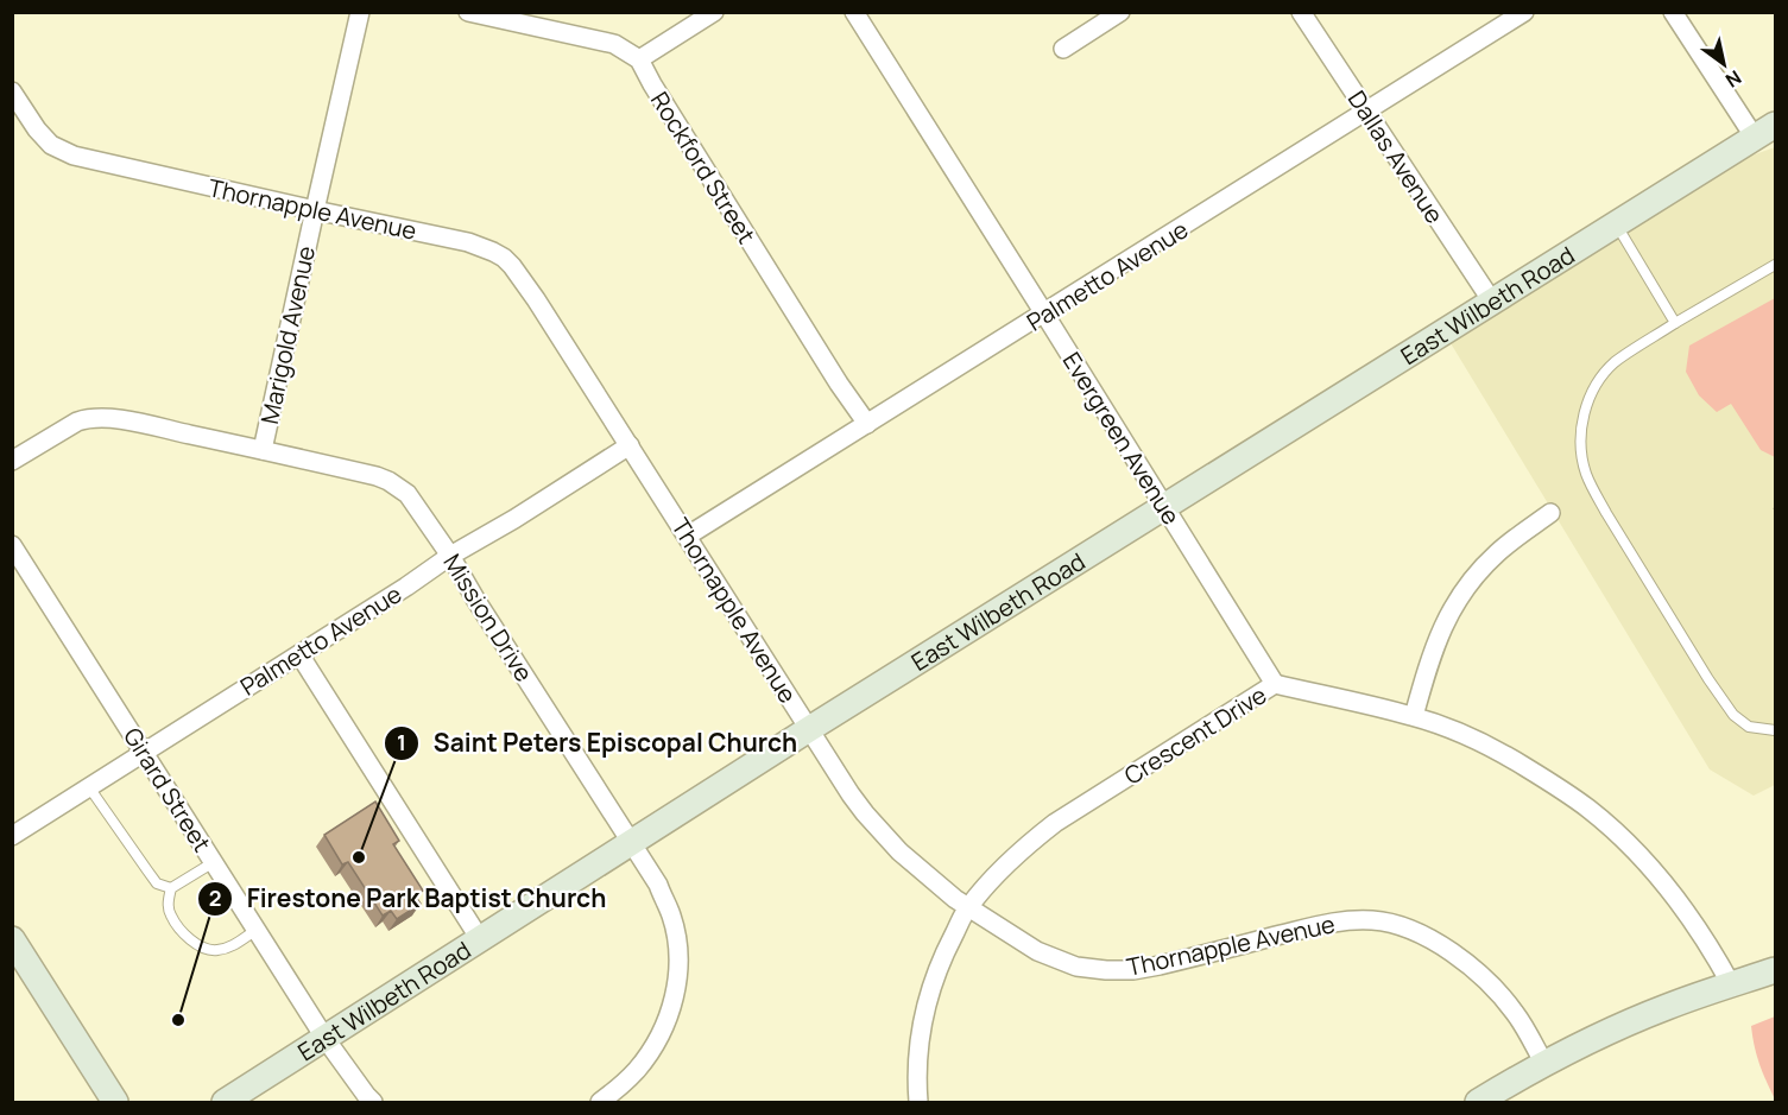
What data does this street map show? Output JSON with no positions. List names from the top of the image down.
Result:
{
  "streets": {
    "main road": ["East Wilbeth Road"],
    "street": [
      "Dallas Avenue",
      "Rockford Street",
      "Thornapple Avenue",
      "Palmetto Avenue",
      "Marigold Avenue",
      "Evergreen Avenue",
      "Mission Drive",
      "Crescent Drive",
      "Girard Street"
    ]
  },
  "crossings": [
    ["Dallas Avenue", "Palmetto Avenue"],
    ["Dallas Avenue", "East Wilbeth Road"],
    ["Rockford Street", "Palmetto Avenue"],
    ["Thornapple Avenue", "Palmetto Avenue"],
    ["Thornapple Avenue", "East Wilbeth Road"],
    ["Thornapple Avenue", "Marigold Avenue"],
    ["Thornapple Avenue", "Crescent Drive"],
    ["Palmetto Avenue", "Evergreen Avenue"],
    ["Palmetto Avenue", "Mission Drive"],
    ["Palmetto Avenue", "Girard Street"],
    ["East Wilbeth Road", "Evergreen Avenue"],
    ["East Wilbeth Road", "Mission Drive"],
    ["East Wilbeth Road", "Girard Street"],
    ["Marigold Avenue", "Mission Drive"],
    ["Evergreen Avenue", "Crescent Drive"]
  ],
  "places": ["Saint Peters Episcopal Church", "Firestone Park Baptist Church"],
  "north": "bottom right"
}
